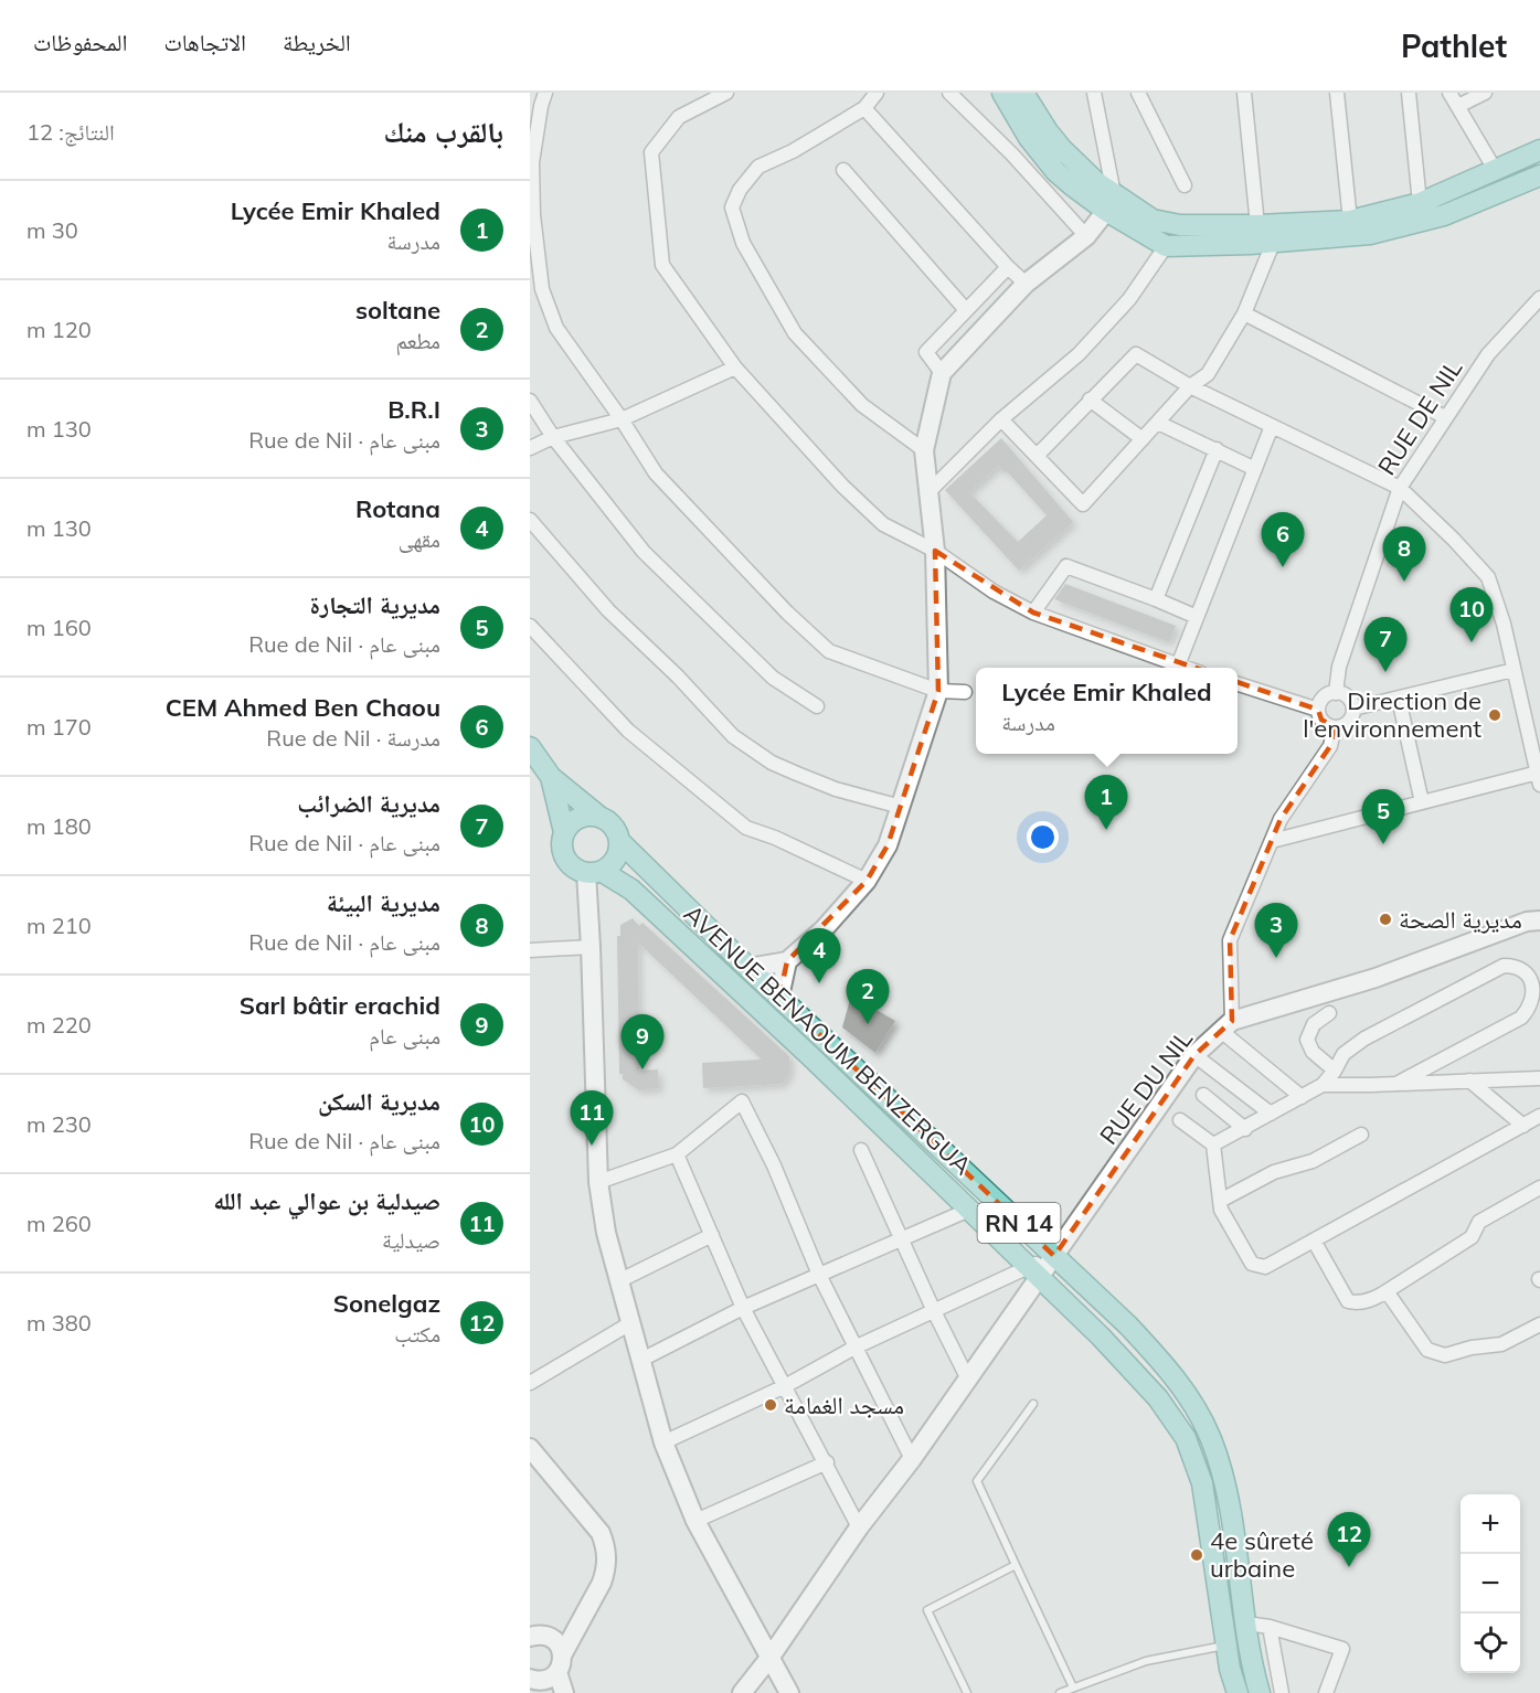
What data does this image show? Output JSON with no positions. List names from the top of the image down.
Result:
{
  "streets": {
    "main road": ["AVENUE BENAOUM BENZERGUA", "RN 14"],
    "street": ["RUE DE NIL", "RUE DU NIL"]
  },
  "crossings": [
    ["AVENUE BENAOUM BENZERGUA", "RUE DU NIL"]
  ],
  "places": [
    "Direction de l'environnement",
    "مديرية الصحة",
    "مسجد الغمامة",
    "4e sûreté urbaine"
  ],
  "page": {
    "header": "Pathlet",
    "nav": ["الخريطة", "الاتجاهات", "المحفوظات"],
    "heading": ["بالقرب منك", "النتائج: 12"],
    "list": [
      {
        "mark": "1",
        "name": "Lycée Emir Khaled",
        "note": "مدرسة",
        "value": "30 m"
      },
      {
        "mark": "2",
        "name": "soltane",
        "note": "مطعم",
        "value": "120 m"
      },
      {
        "mark": "3",
        "name": "B.R.I",
        "note": "مبنى عام · Rue de Nil",
        "value": "130 m"
      },
      {
        "mark": "4",
        "name": "Rotana",
        "note": "مقهى",
        "value": "130 m"
      },
      {
        "mark": "5",
        "name": "مديرية التجارة",
        "note": "مبنى عام · Rue de Nil",
        "value": "160 m"
      },
      {
        "mark": "6",
        "name": "CEM Ahmed Ben Chaou",
        "note": "مدرسة · Rue de Nil",
        "value": "170 m"
      },
      {
        "mark": "7",
        "name": "مديرية الضرائب",
        "note": "مبنى عام · Rue de Nil",
        "value": "180 m"
      },
      {
        "mark": "8",
        "name": "مديرية البيئة",
        "note": "مبنى عام · Rue de Nil",
        "value": "210 m"
      },
      {
        "mark": "9",
        "name": "Sarl bâtir erachid",
        "note": "مبنى عام",
        "value": "220 m"
      },
      {
        "mark": "10",
        "name": "مديرية السكن",
        "note": "مبنى عام · Rue de Nil",
        "value": "230 m"
      },
      {
        "mark": "11",
        "name": "صيدلية بن عوالي عبد الله",
        "note": "صيدلية",
        "value": "260 m"
      },
      {
        "mark": "12",
        "name": "Sonelgaz",
        "note": "مكتب",
        "value": "380 m"
      }
    ],
    "pins": [
      "6",
      "8",
      "10",
      "7",
      "1",
      "5",
      "3",
      "4",
      "2",
      "9",
      "11",
      "12"
    ],
    "popup": ["Lycée Emir Khaled", "مدرسة"],
    "map_buttons": ["+", "−"]
  }
}
